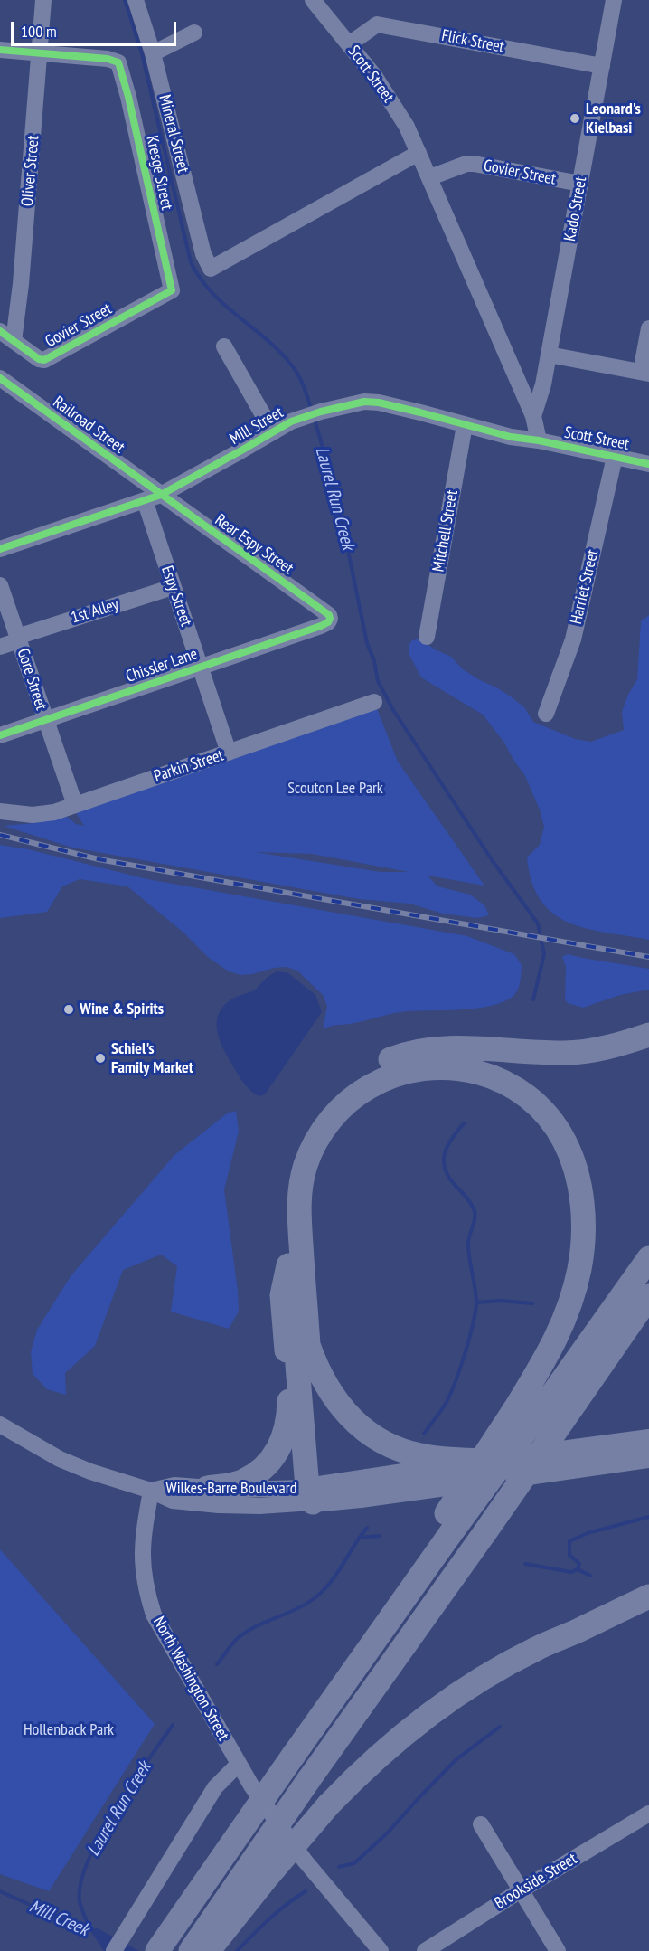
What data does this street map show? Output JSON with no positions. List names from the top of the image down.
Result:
{
  "streets": {
    "main road": ["Wilkes-Barre Boulevard"],
    "street": [
      "Flick Street",
      "Scott Street",
      "Mineral Street",
      "Oliver Street",
      "Kresge Street",
      "Govier Street",
      "Kado Street",
      "Railroad Street",
      "Mill Street",
      "Mitchell Street",
      "Rear Espy Street",
      "Harriet Street",
      "Espy Street",
      "1st Alley",
      "Chissler Lane",
      "Gore Street",
      "Parkin Street",
      "North Washington Street",
      "Brookside Street"
    ]
  },
  "crossings": [
    ["Flick Street", "Scott Street"],
    ["Flick Street", "Kado Street"],
    ["Scott Street", "Mineral Street"],
    ["Scott Street", "Govier Street"],
    ["Scott Street", "Kado Street"],
    ["Scott Street", "Mill Street"],
    ["Scott Street", "Harriet Street"],
    ["Oliver Street", "Kresge Street"],
    ["Oliver Street", "Govier Street"],
    ["Kresge Street", "Govier Street"],
    ["Govier Street", "Kado Street"],
    ["Railroad Street", "Mill Street"],
    ["Railroad Street", "Rear Espy Street"],
    ["Mill Street", "Mitchell Street"],
    ["Mill Street", "Rear Espy Street"],
    ["Mill Street", "Espy Street"],
    ["Rear Espy Street", "Chissler Lane"],
    ["Espy Street", "1st Alley"],
    ["Espy Street", "Chissler Lane"],
    ["Espy Street", "Parkin Street"],
    ["1st Alley", "Gore Street"],
    ["Chissler Lane", "Gore Street"],
    ["Gore Street", "Parkin Street"],
    ["Wilkes-Barre Boulevard", "North Washington Street"]
  ],
  "water": ["Laurel Run Creek", "Mill Creek"],
  "parks": ["Scouton Lee Park", "Hollenback Park"],
  "places": ["Leonard's Kielbasi", "Wine & Spirits", "Schiel's Family Market"],
  "scale_bar": "100 m"
}
